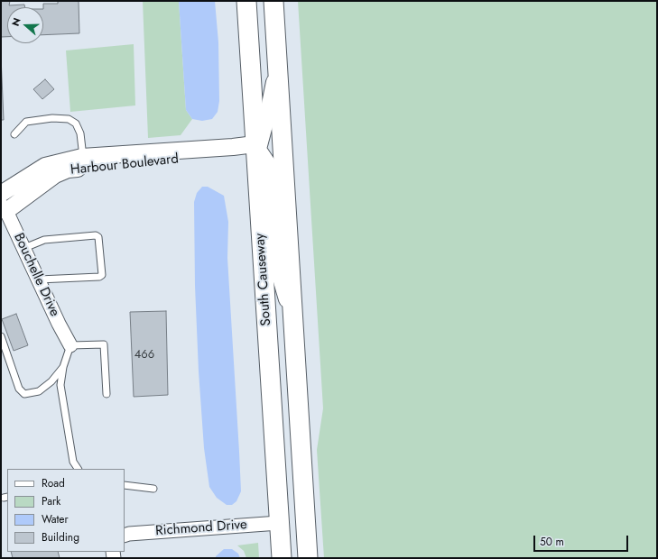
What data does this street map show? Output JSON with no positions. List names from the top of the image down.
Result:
{
  "streets": {
    "main road": ["South Causeway"],
    "street": ["Harbour Boulevard", "Bouchelle Drive", "Richmond Drive"]
  },
  "crossings": [
    ["Harbour Boulevard", "Bouchelle Drive"],
    ["South Causeway", "Richmond Drive"]
  ],
  "house_numbers": ["466"],
  "legend": [
    "Road",
    "Park",
    "Water",
    "Building"
  ],
  "scale_bar": "50 m",
  "north": "left"
}
